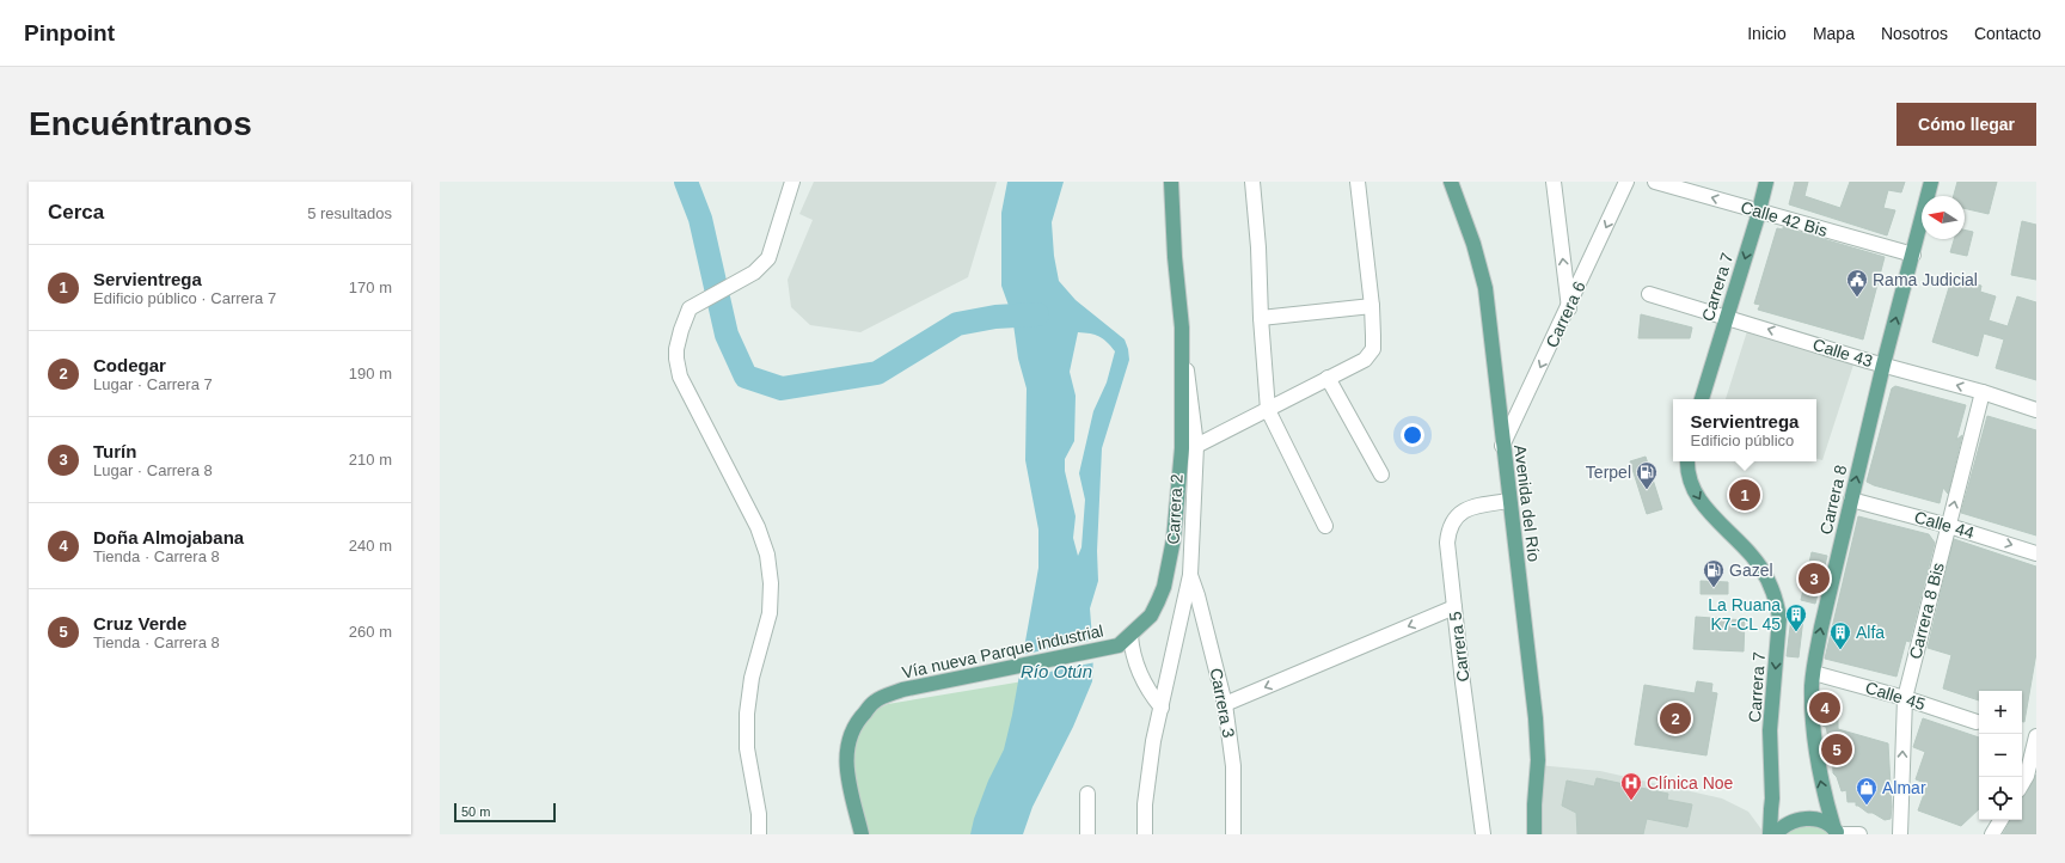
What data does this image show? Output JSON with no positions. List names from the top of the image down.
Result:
{
  "streets": {
    "main road": [
      "Carrera 7",
      "Carrera 8",
      "Avenida del Río",
      "Carrera 2",
      "Vía nueva Parque industrial"
    ],
    "street": [
      "Calle 42 Bis",
      "Carrera 6",
      "Calle 43",
      "Calle 44",
      "Carrera 8 Bis",
      "Carrera 5",
      "Calle 45",
      "Carrera 3"
    ]
  },
  "crossings": [
    ["Calle 42 Bis", "Carrera 7"],
    ["Calle 42 Bis", "Carrera 8"],
    ["Carrera 7", "Calle 43"],
    ["Carrera 6", "Avenida del Río"],
    ["Calle 43", "Carrera 8"],
    ["Calle 43", "Carrera 8 Bis"],
    ["Carrera 8", "Calle 44"],
    ["Carrera 8", "Calle 45"],
    ["Avenida del Río", "Carrera 5"],
    ["Carrera 2", "Vía nueva Parque industrial"],
    ["Carrera 2", "Carrera 3"],
    ["Calle 44", "Carrera 8 Bis"],
    ["Carrera 8 Bis", "Calle 45"]
  ],
  "one_way": [
    "Calle 42 Bis",
    "Carrera 7",
    "Carrera 6",
    "Calle 43",
    "Carrera 8",
    "Calle 44",
    "Carrera 8 Bis"
  ],
  "water": ["Río Otún"],
  "places": {
    "public building": ["Rama Judicial"],
    "fuel station": ["Terpel", "Gazel"],
    "building": ["La Ruana K7-CL 45", "Alfa"],
    "hospital": ["Clínica Noe"],
    "shop": ["Almar"]
  },
  "scale_bar": "50 m",
  "north": "left",
  "page": {
    "header": "Pinpoint",
    "nav": [
      "Inicio",
      "Mapa",
      "Nosotros",
      "Contacto"
    ],
    "buttons": "Cómo llegar",
    "title": "Encuéntranos",
    "heading": ["Cerca", "5 resultados"],
    "list": [
      {
        "mark": "1",
        "name": "Servientrega",
        "note": "Edificio público · Carrera 7",
        "value": "170 m"
      },
      {
        "mark": "2",
        "name": "Codegar",
        "note": "Lugar · Carrera 7",
        "value": "190 m"
      },
      {
        "mark": "3",
        "name": "Turín",
        "note": "Lugar · Carrera 8",
        "value": "210 m"
      },
      {
        "mark": "4",
        "name": "Doña Almojabana",
        "note": "Tienda · Carrera 8",
        "value": "240 m"
      },
      {
        "mark": "5",
        "name": "Cruz Verde",
        "note": "Tienda · Carrera 8",
        "value": "260 m"
      }
    ],
    "popup": ["Servientrega", "Edificio público"],
    "pins": [
      "1",
      "3",
      "4",
      "2",
      "5"
    ],
    "map_buttons": ["+", "−"],
    "scale": "50 m"
  }
}
